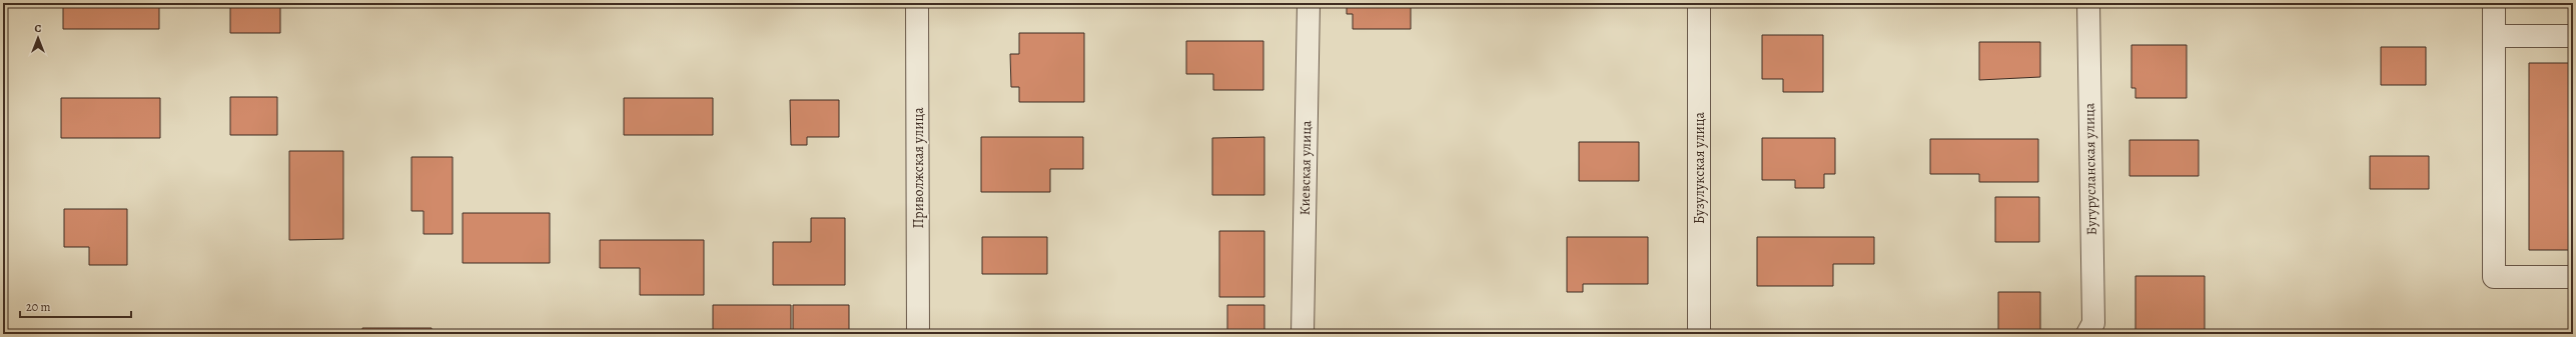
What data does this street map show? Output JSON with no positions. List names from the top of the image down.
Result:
{
  "streets": {
    "street": [
      "Приволжская улица",
      "Киевская улица",
      "Бузулукская улица",
      "Бугурусланская улица"
    ]
  },
  "scale_bar": "20 m",
  "north": "top"
}
